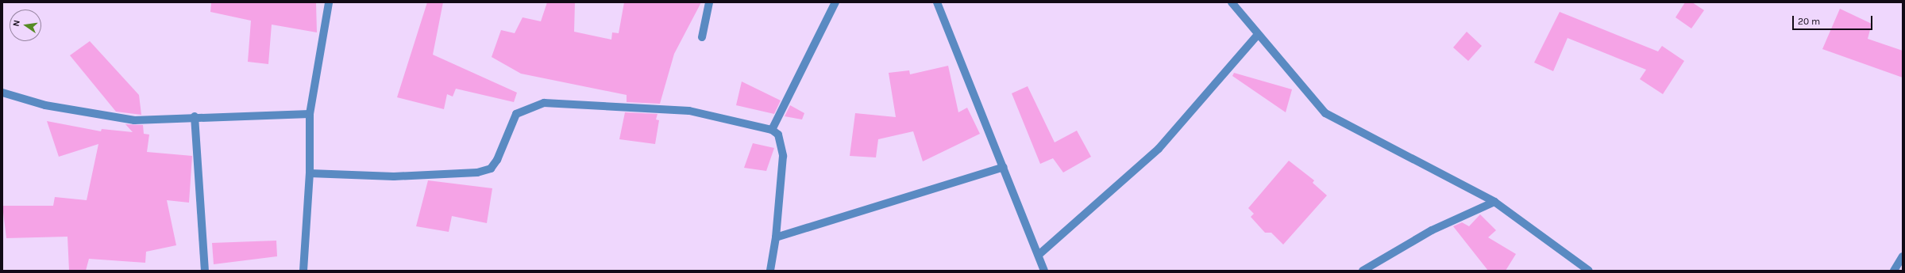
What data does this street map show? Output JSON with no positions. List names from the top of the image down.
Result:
{
  "scale_bar": "20 m",
  "north": "left"
}
